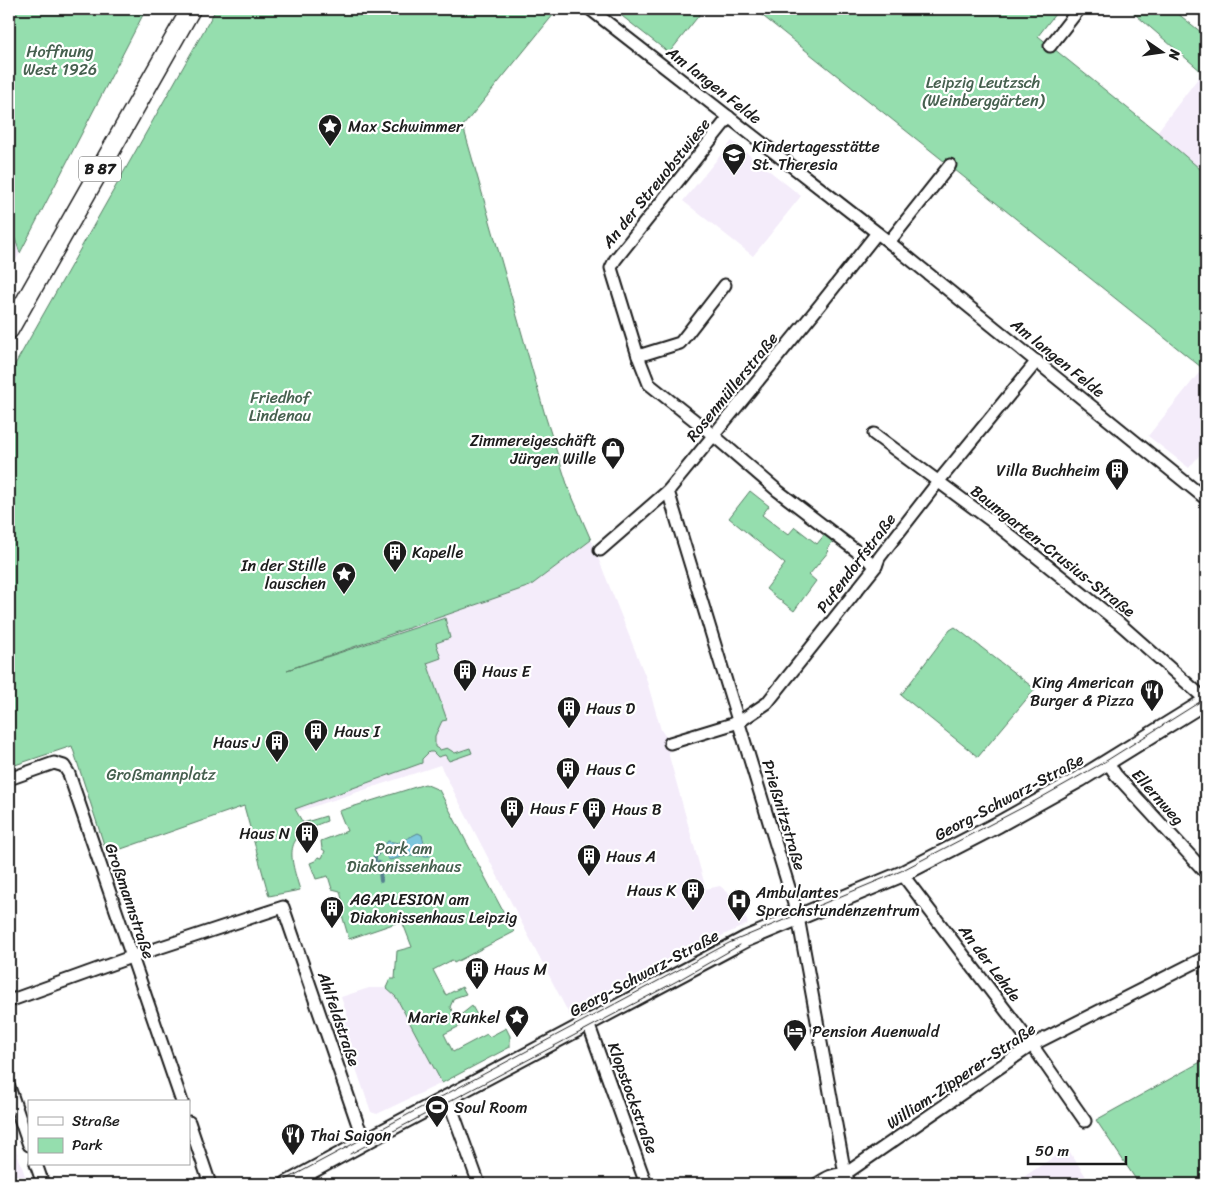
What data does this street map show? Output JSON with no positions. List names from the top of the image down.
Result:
{
  "streets": {
    "main road": ["B 87"],
    "street": [
      "Am langen Felde",
      "An der Streuobstwiese",
      "Rosenmüllerstraße",
      "Baumgarten-Crusius-Straße",
      "Pufendorfstraße",
      "Georg-Schwarz-Straße",
      "Ellernweg",
      "Prießnitzstraße",
      "Großmannstraße",
      "An der Lehde",
      "Ahlfeldstraße",
      "William-Zipperer-Straße",
      "Klopstockstraße"
    ]
  },
  "crossings": [
    ["Am langen Felde", "An der Streuobstwiese"],
    ["Am langen Felde", "Rosenmüllerstraße"],
    ["Am langen Felde", "Pufendorfstraße"],
    ["An der Streuobstwiese", "Rosenmüllerstraße"],
    ["An der Streuobstwiese", "Pufendorfstraße"],
    ["Rosenmüllerstraße", "Prießnitzstraße"],
    ["Baumgarten-Crusius-Straße", "Pufendorfstraße"],
    ["Baumgarten-Crusius-Straße", "Georg-Schwarz-Straße"],
    ["Pufendorfstraße", "Prießnitzstraße"],
    ["Georg-Schwarz-Straße", "Ellernweg"],
    ["Georg-Schwarz-Straße", "Prießnitzstraße"],
    ["Georg-Schwarz-Straße", "An der Lehde"],
    ["Georg-Schwarz-Straße", "Ahlfeldstraße"],
    ["Georg-Schwarz-Straße", "Klopstockstraße"],
    ["Prießnitzstraße", "William-Zipperer-Straße"],
    ["Großmannstraße", "Ahlfeldstraße"],
    ["An der Lehde", "William-Zipperer-Straße"]
  ],
  "parks": [
    "Hoffnung West 1926",
    "Leipzig Leutzsch (Weinberggärten)",
    "Friedhof Lindenau",
    "Großmannplatz",
    "Park am Diakonissenhaus"
  ],
  "places": {
    "place": ["Max Schwimmer", "In der Stille lauschen", "Marie Runkel"],
    "school or university": ["Kindertagesstätte St. Theresia"],
    "shop": ["Zimmereigeschäft Jürgen Wille"],
    "building": [
      "Villa Buchheim",
      "Kapelle",
      "Haus E",
      "Haus D",
      "Haus I",
      "Haus J",
      "Haus C",
      "Haus F",
      "Haus B",
      "Haus N",
      "Haus A",
      "Haus K",
      "AGAPLESION am Diakonissenhaus Leipzig",
      "Haus M"
    ],
    "restaurant": ["King American Burger & Pizza", "Thai Saigon"],
    "hospital": ["Ambulantes Sprechstundenzentrum"],
    "hotel": ["Pension Auenwald"],
    "sports": ["Soul Room"]
  },
  "legend": ["Straße", "Park"],
  "scale_bar": "50 m",
  "north": "right"
}
